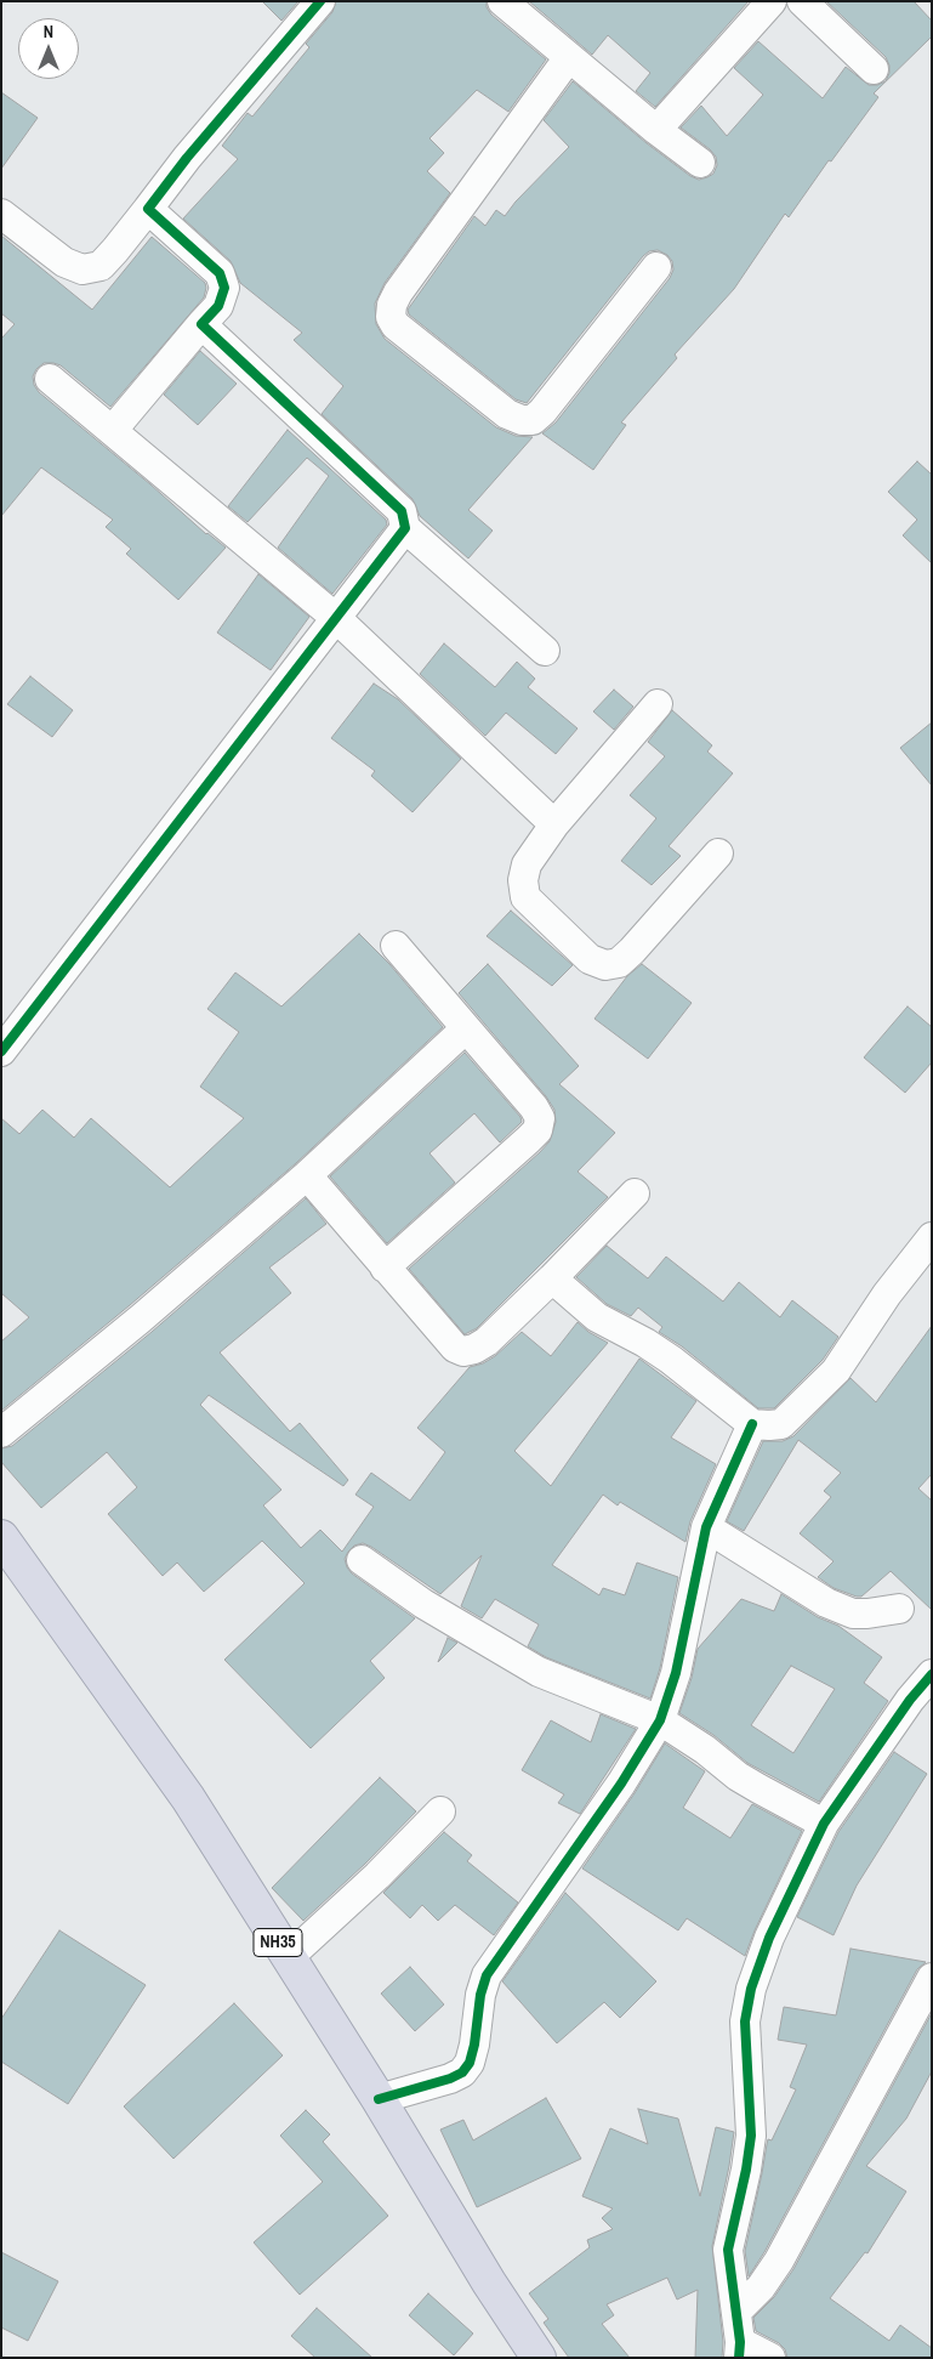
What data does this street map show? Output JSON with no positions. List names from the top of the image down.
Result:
{
  "streets": {
    "highway": ["NH35"]
  },
  "north": "top"
}
